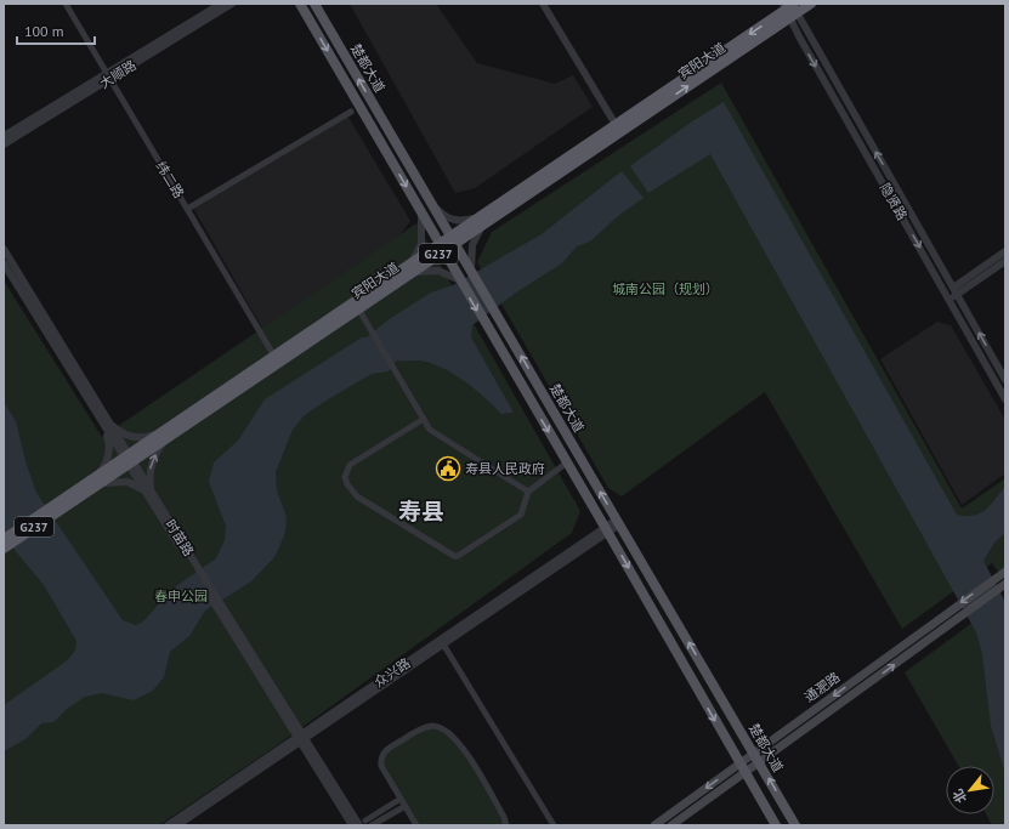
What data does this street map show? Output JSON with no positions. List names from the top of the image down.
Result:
{
  "streets": {
    "highway": ["宾阳大道", "G237"],
    "main road": ["楚都大道", "通淝路"],
    "street": [
      "大顺路",
      "纬二路",
      "隐贤路",
      "时苗路",
      "众兴路"
    ]
  },
  "crossings": [
    ["宾阳大道", "楚都大道"],
    ["宾阳大道", "纬二路"],
    ["宾阳大道", "隐贤路"],
    ["宾阳大道", "时苗路"],
    ["楚都大道", "众兴路"],
    ["楚都大道", "通淝路"],
    ["大顺路", "纬二路"],
    ["时苗路", "众兴路"]
  ],
  "districts": ["寿县"],
  "parks": ["城南公园（规划）", "春申公园"],
  "places": {
    "public building": ["寿县人民政府"]
  },
  "scale_bar": "100 m",
  "north": "bottom left"
}
